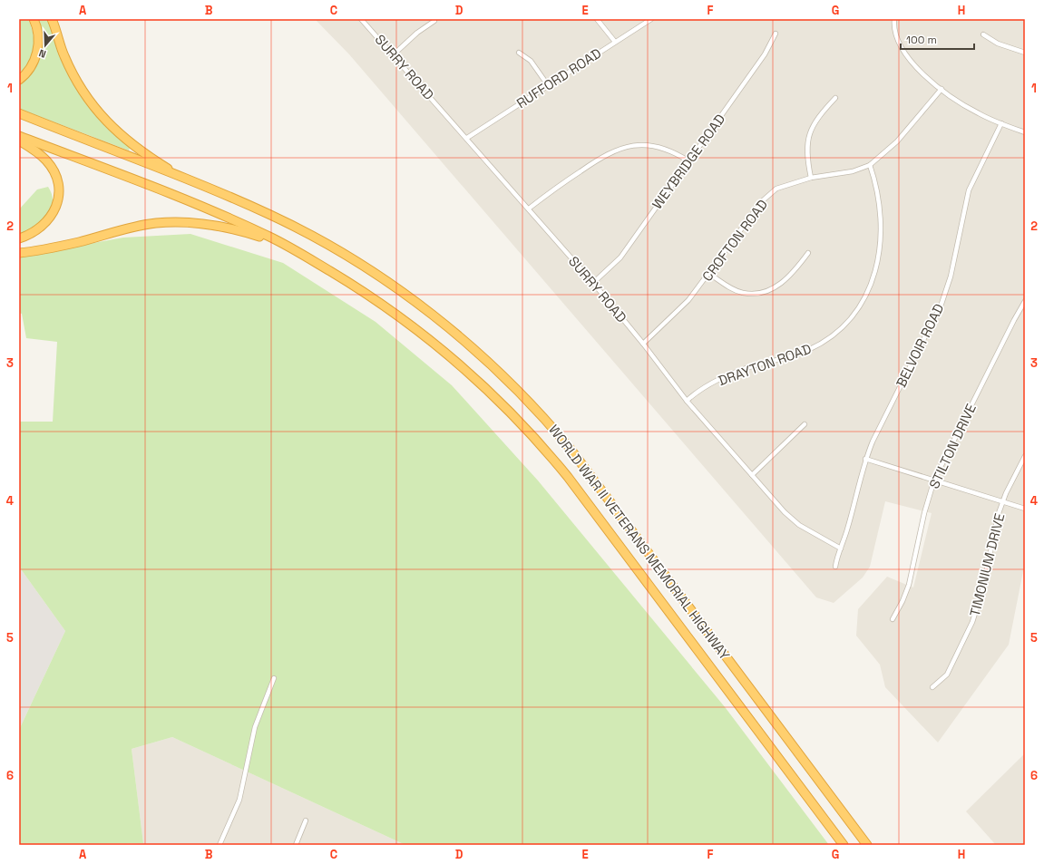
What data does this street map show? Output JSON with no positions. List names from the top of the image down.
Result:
{
  "streets": {
    "highway": ["WORLD WAR II VETERANS MEMORIAL HIGHWAY"],
    "street": [
      "SURRY ROAD",
      "RUFFORD ROAD",
      "WEYBRIDGE ROAD",
      "CROFTON ROAD",
      "BELVOIR ROAD",
      "DRAYTON ROAD",
      "STILTON DRIVE",
      "TIMONIUM DRIVE"
    ]
  },
  "crossings": [
    ["SURRY ROAD", "RUFFORD ROAD"],
    ["SURRY ROAD", "WEYBRIDGE ROAD"],
    ["SURRY ROAD", "CROFTON ROAD"],
    ["SURRY ROAD", "BELVOIR ROAD"],
    ["SURRY ROAD", "DRAYTON ROAD"],
    ["CROFTON ROAD", "DRAYTON ROAD"]
  ],
  "scale_bar": "100 m",
  "north": "bottom",
  "grid": {
    "columns": [
      "A",
      "B",
      "C",
      "D",
      "E",
      "F",
      "G",
      "H"
    ],
    "rows": [
      "1",
      "2",
      "3",
      "4",
      "5",
      "6"
    ]
  }
}
